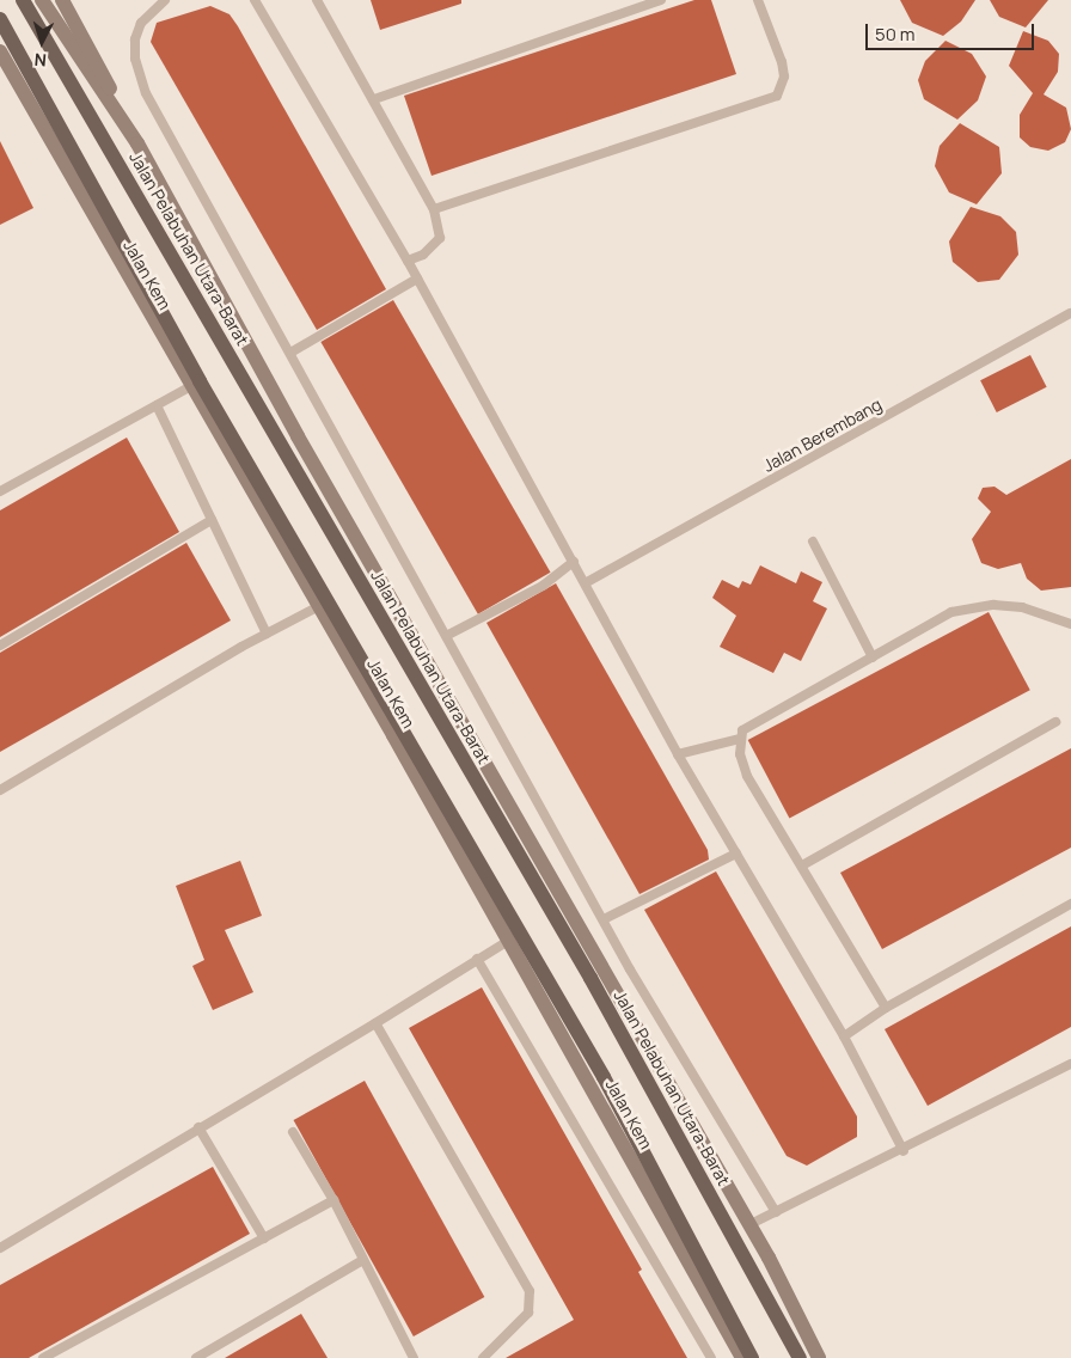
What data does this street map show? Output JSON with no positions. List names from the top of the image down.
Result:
{
  "streets": {
    "main road": ["Jalan Pelabuhan Utara-Barat"],
    "street": ["Jalan Kem"],
    "lane": ["Jalan Berembang"]
  },
  "scale_bar": "50 m",
  "north": "bottom"
}
